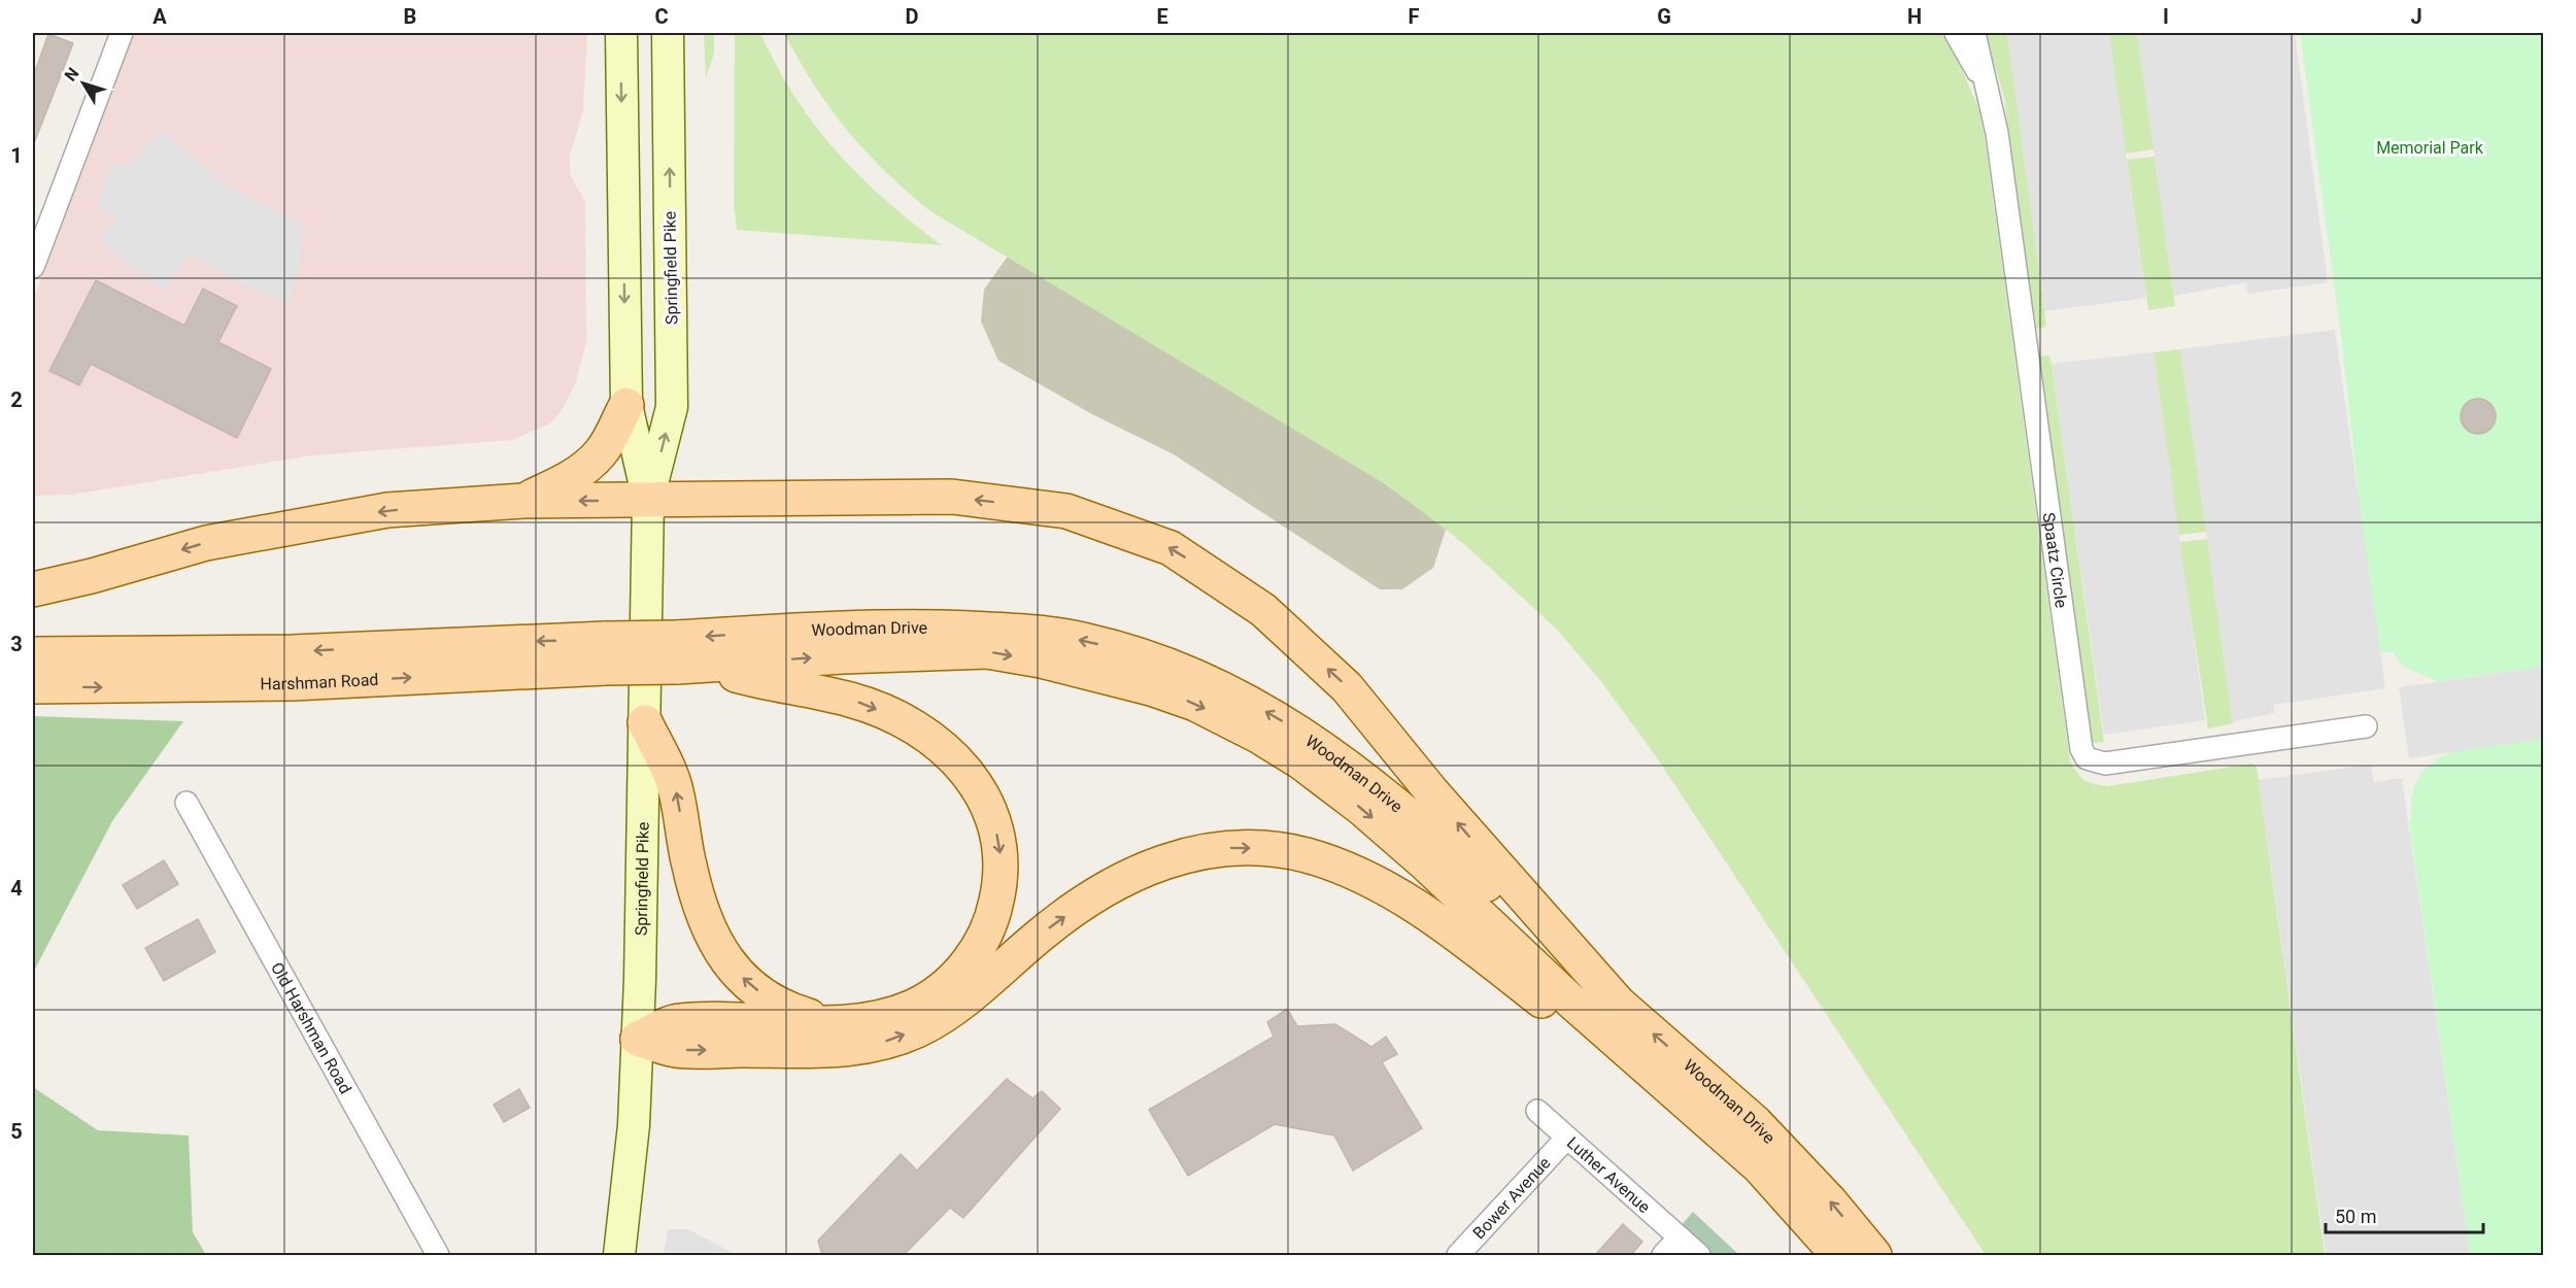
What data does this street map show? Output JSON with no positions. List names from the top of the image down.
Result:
{
  "streets": {
    "main road": ["Springfield Pike", "Woodman Drive", "Harshman Road"],
    "street": [
      "Spaatz Circle",
      "Old Harshman Road",
      "Luther Avenue",
      "Bower Avenue"
    ]
  },
  "crossings": [
    ["Luther Avenue", "Bower Avenue"]
  ],
  "parks": ["Memorial Park"],
  "scale_bar": "50 m",
  "north": "top left",
  "grid": {
    "columns": [
      "A",
      "B",
      "C",
      "D",
      "E",
      "F",
      "G",
      "H",
      "I",
      "J"
    ],
    "rows": [
      "1",
      "2",
      "3",
      "4",
      "5"
    ]
  }
}
